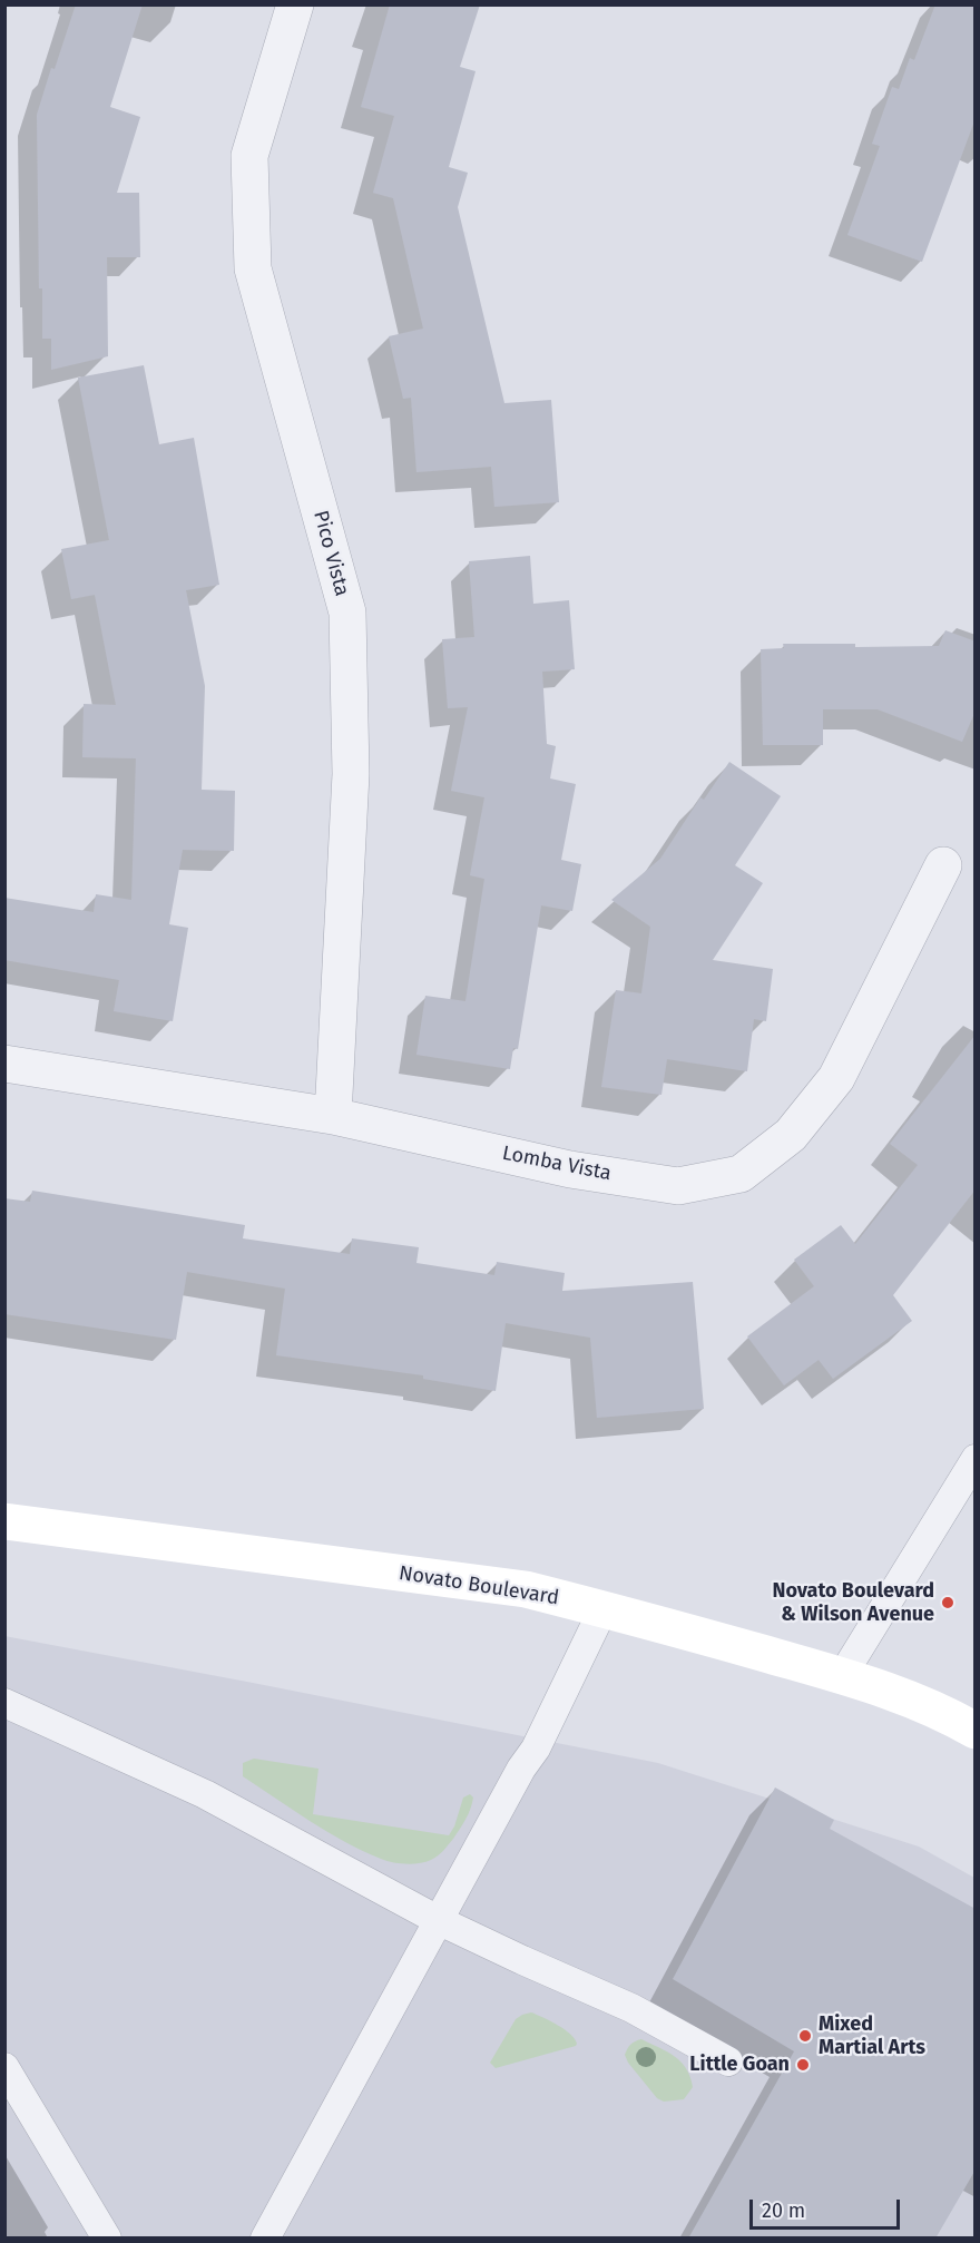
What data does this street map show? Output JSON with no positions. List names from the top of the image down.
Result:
{
  "streets": {
    "main road": ["Novato Boulevard"],
    "street": ["Pico Vista", "Lomba Vista"]
  },
  "crossings": [
    ["Pico Vista", "Lomba Vista"]
  ],
  "places": ["Novato Boulevard & Wilson Avenue", "Mixed Martial Arts", "Little Goan"],
  "scale_bar": "20 m"
}
